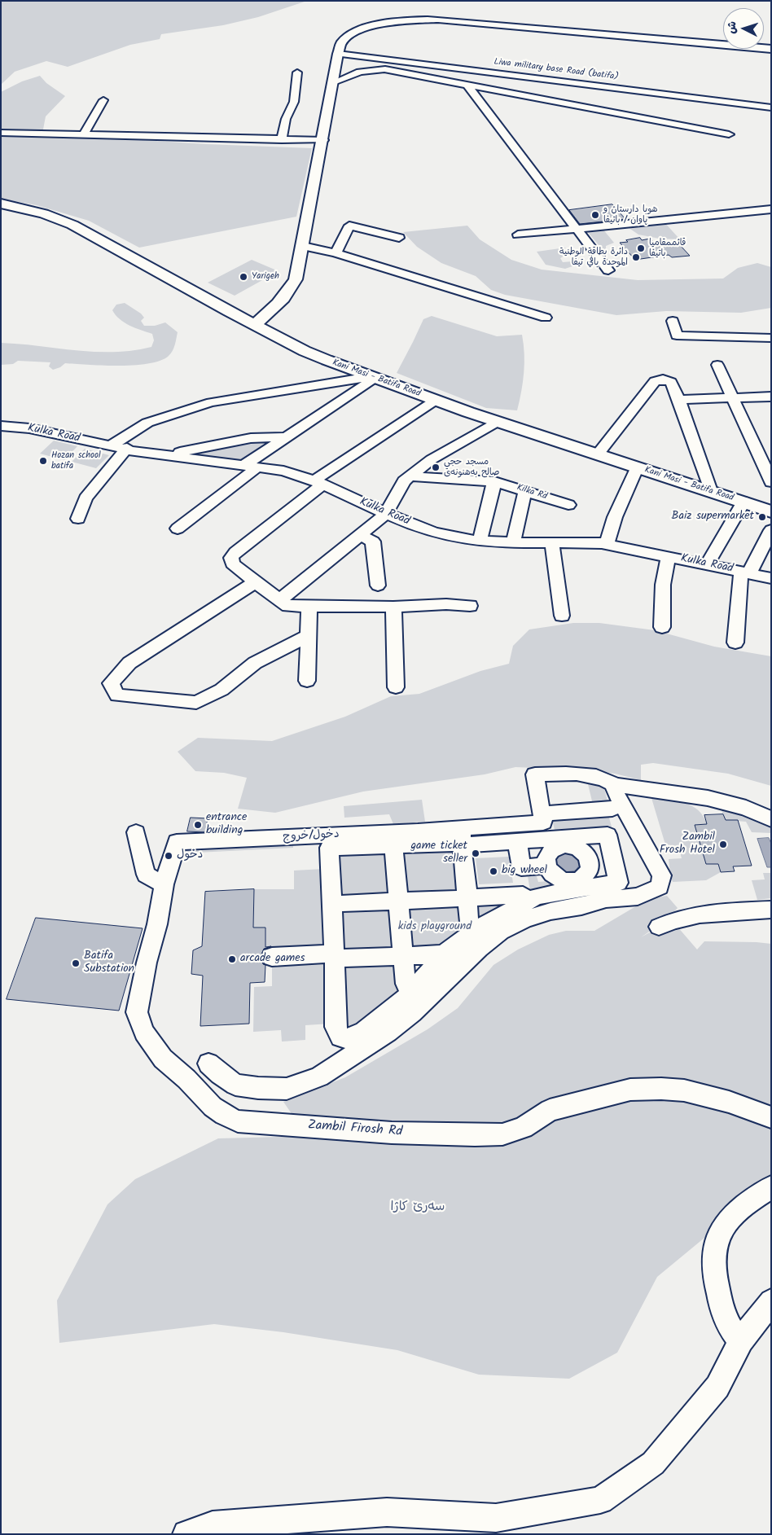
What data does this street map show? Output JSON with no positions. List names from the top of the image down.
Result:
{
  "streets": {
    "main road": ["Kani Masi - Batifa Road"],
    "street": [
      "Liwa military base Road (batifa)",
      "Kulka Road",
      "Kilka Rd",
      "دخول/خروج",
      "Zambil Firosh Rd"
    ]
  },
  "crossings": [
    ["دخول/خروج", "Zambil Firosh Rd"]
  ],
  "parks": ["kids playground", "سەرێ کاژا"],
  "places": [
    "هوبا دارستان و پاوان / باتيفا",
    "قائممقاميا باتيفا",
    "دائرة بطاقة الوطنية الموحدة بافي تيفا",
    "Yarigeh",
    "Hozan school batifa",
    "مسجد حجي صالح بەھنونەی",
    "Baiz supermarket",
    "entrance building",
    "Zambil Frosh Hotel",
    "game ticket seller",
    "دخول",
    "big wheel",
    "arcade games",
    "Batifa Substation"
  ],
  "north": "left"
}
